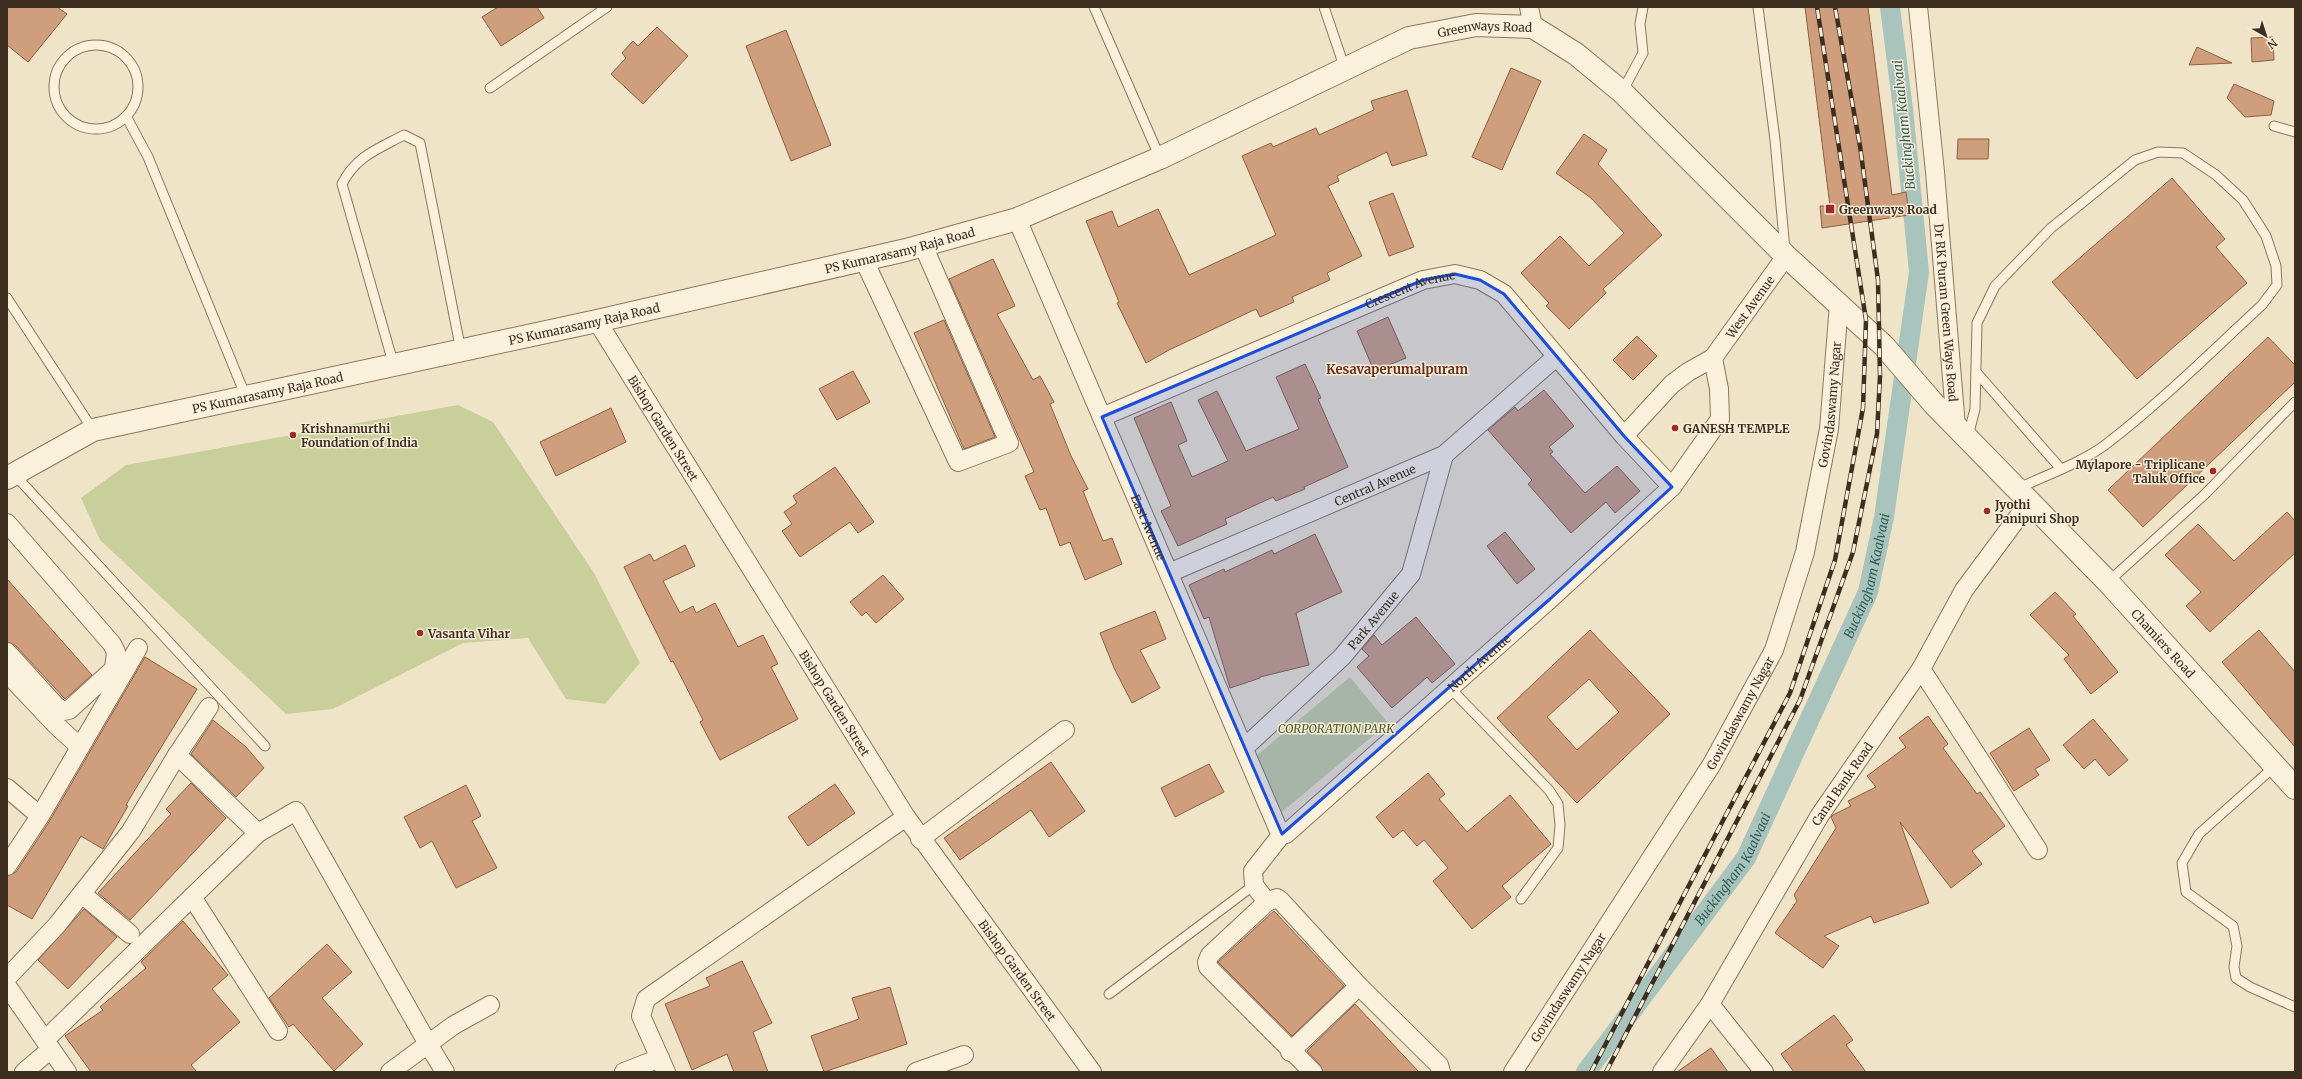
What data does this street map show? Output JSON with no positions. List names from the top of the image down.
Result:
{
  "streets": {
    "street": [
      "Greenways Road",
      "PS Kumarasamy Raja Road",
      "Crescent Avenue",
      "West Avenue",
      "Dr RK Puram Green Ways Road",
      "Govindaswamy Nagar",
      "Bishop Garden Street",
      "Central Avenue",
      "East Avenue",
      "Park Avenue",
      "Chamiers Road",
      "North Avenue",
      "Canal Bank Road"
    ]
  },
  "crossings": [
    ["Greenways Road", "PS Kumarasamy Raja Road"],
    ["Greenways Road", "West Avenue"],
    ["Greenways Road", "Dr RK Puram Green Ways Road"],
    ["Greenways Road", "Govindaswamy Nagar"],
    ["Greenways Road", "Chamiers Road"],
    ["Greenways Road", "Canal Bank Road"],
    ["PS Kumarasamy Raja Road", "Bishop Garden Street"],
    ["PS Kumarasamy Raja Road", "East Avenue"],
    ["Crescent Avenue", "West Avenue"],
    ["Crescent Avenue", "Central Avenue"],
    ["Crescent Avenue", "East Avenue"],
    ["Crescent Avenue", "North Avenue"],
    ["Central Avenue", "East Avenue"],
    ["Central Avenue", "Park Avenue"],
    ["East Avenue", "Park Avenue"],
    ["East Avenue", "North Avenue"],
    ["Chamiers Road", "Canal Bank Road"]
  ],
  "districts": ["Kesavaperumalpuram"],
  "water": ["Buckingham Kaalvaai"],
  "parks": ["CORPORATION PARK"],
  "places": {
    "transit": ["Greenways Road"],
    "other": [
      "GANESH TEMPLE",
      "Krishnamurthi Foundation of India",
      "Mylapore - Triplicane Taluk Office",
      "Jyothi Panipuri Shop",
      "Vasanta Vihar"
    ]
  },
  "north": "bottom right"
}
